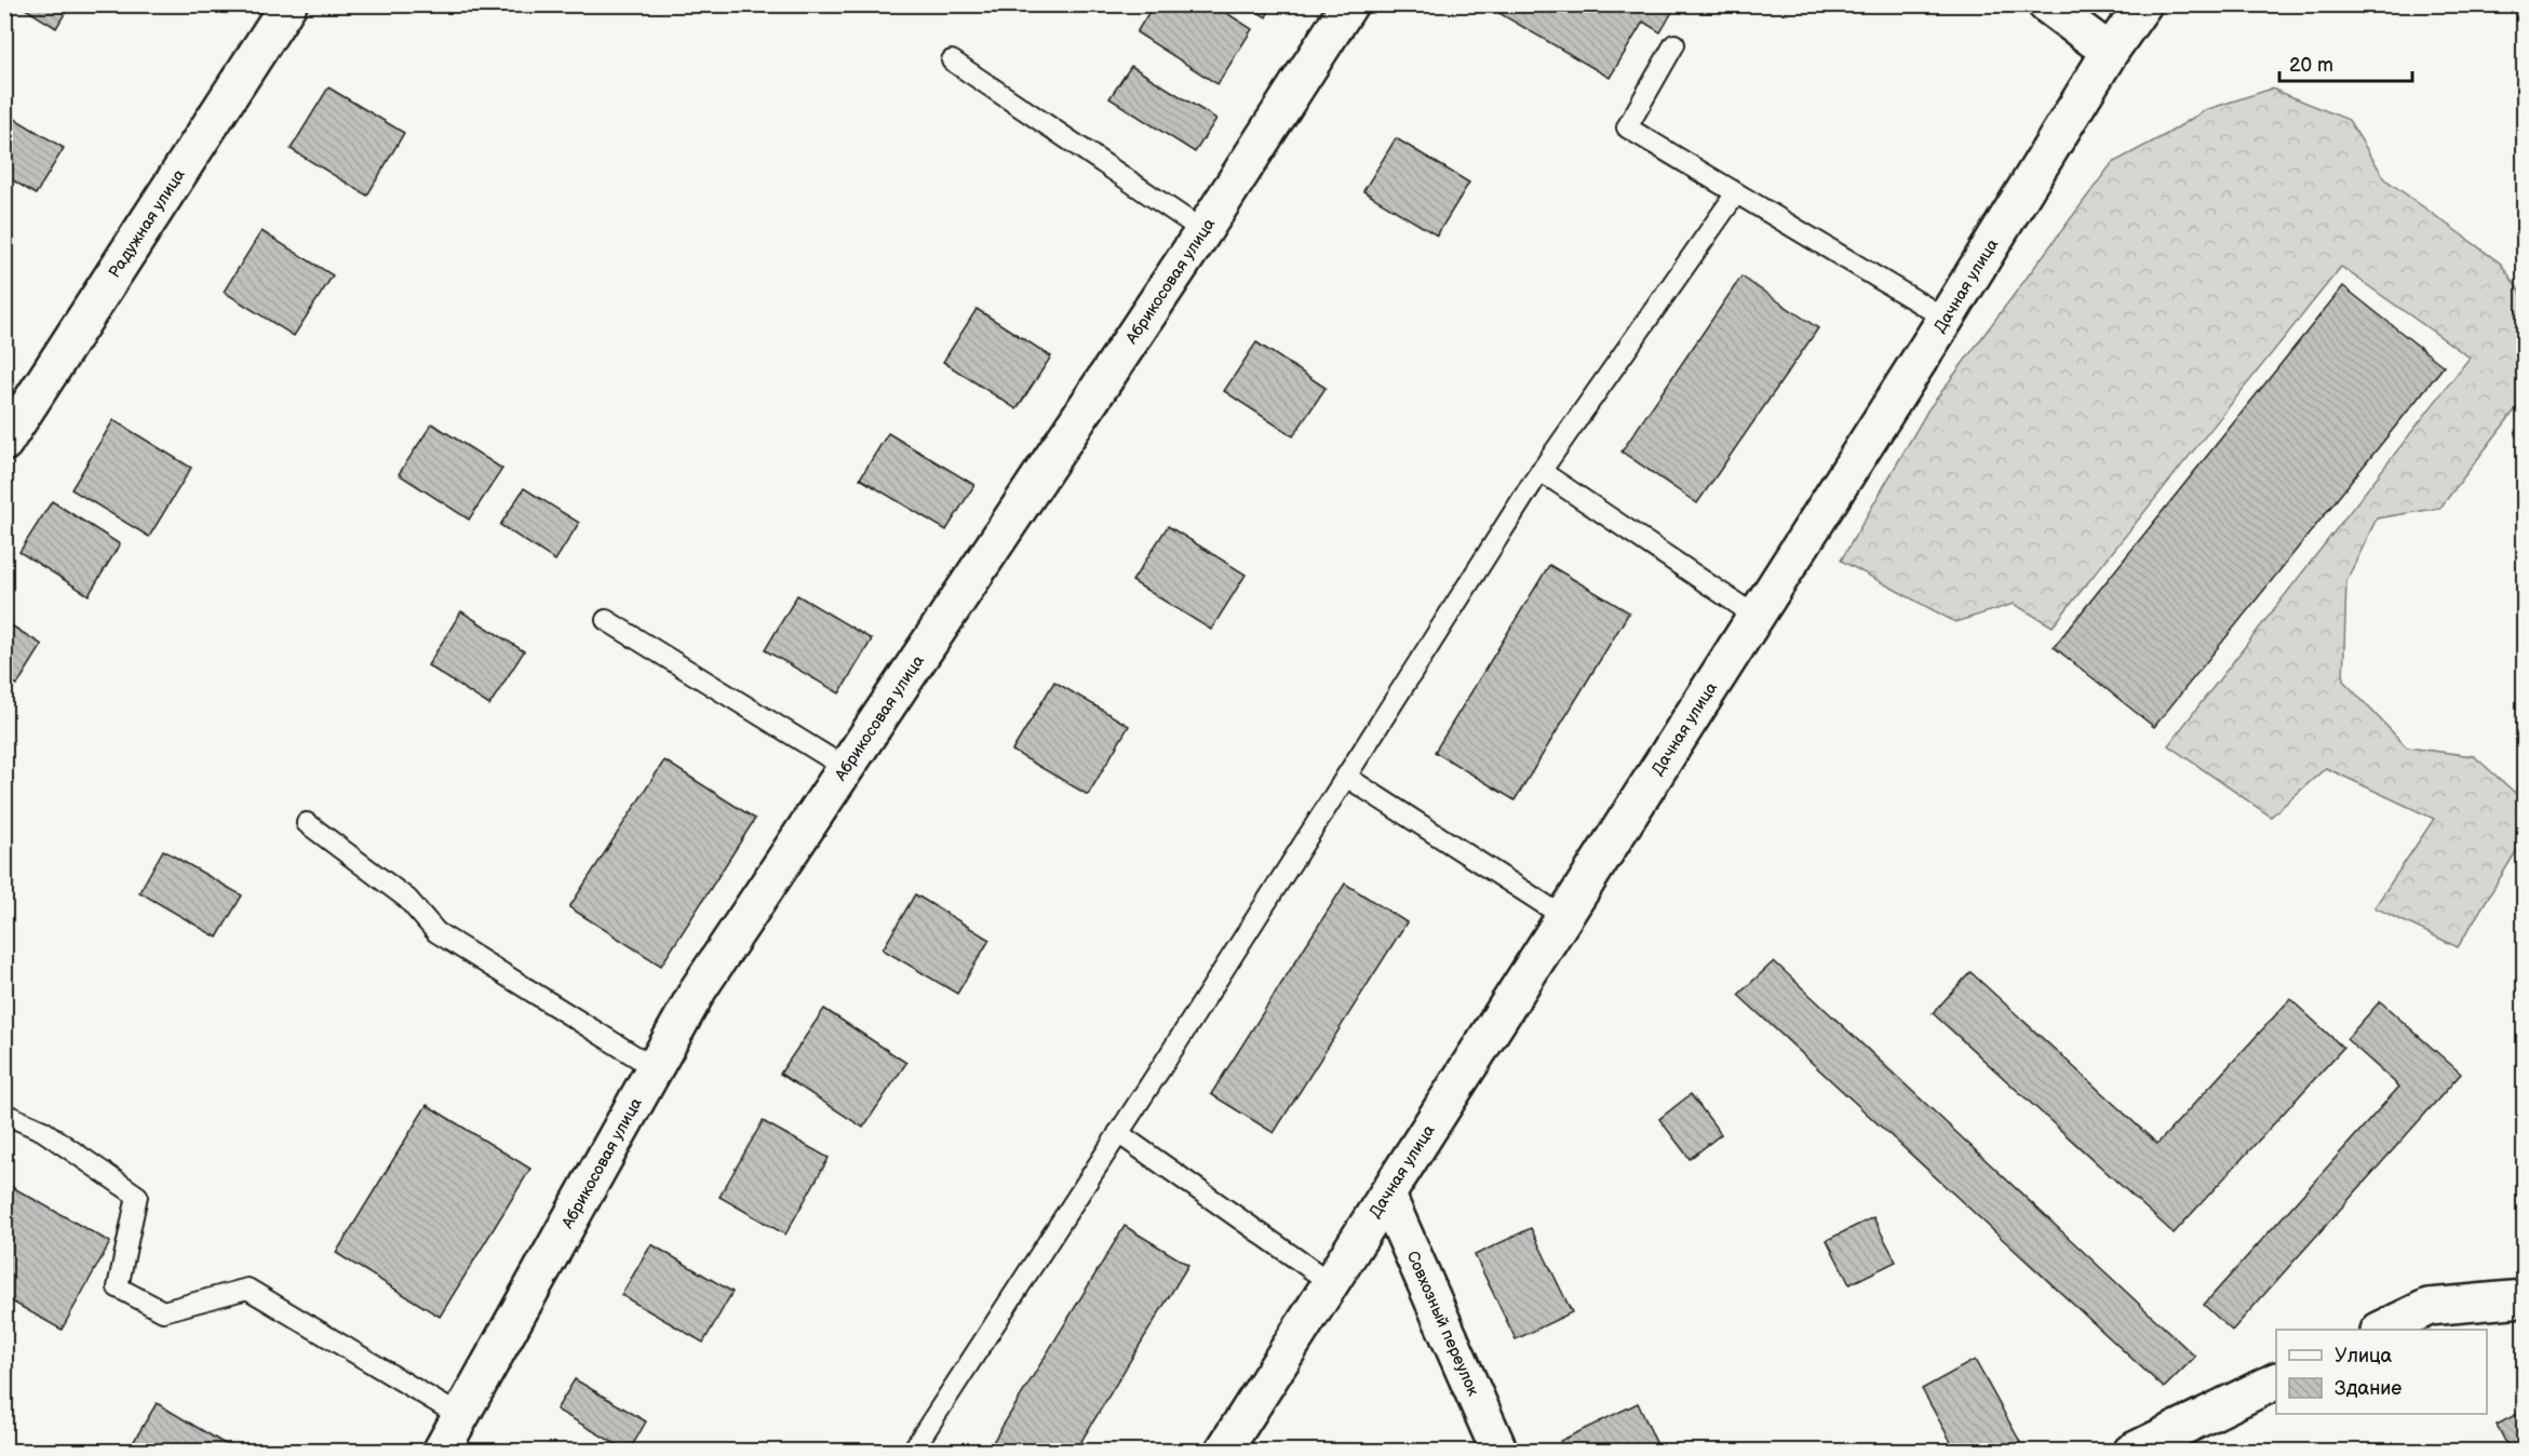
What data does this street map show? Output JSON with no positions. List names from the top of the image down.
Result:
{
  "streets": {
    "street": [
      "Радужная улица",
      "Абрикосовая улица",
      "Дачная улица",
      "Совхозный переулок"
    ]
  },
  "crossings": [
    ["Дачная улица", "Совхозный переулок"]
  ],
  "legend": ["Улица", "Здание"],
  "scale_bar": "20 m"
}
